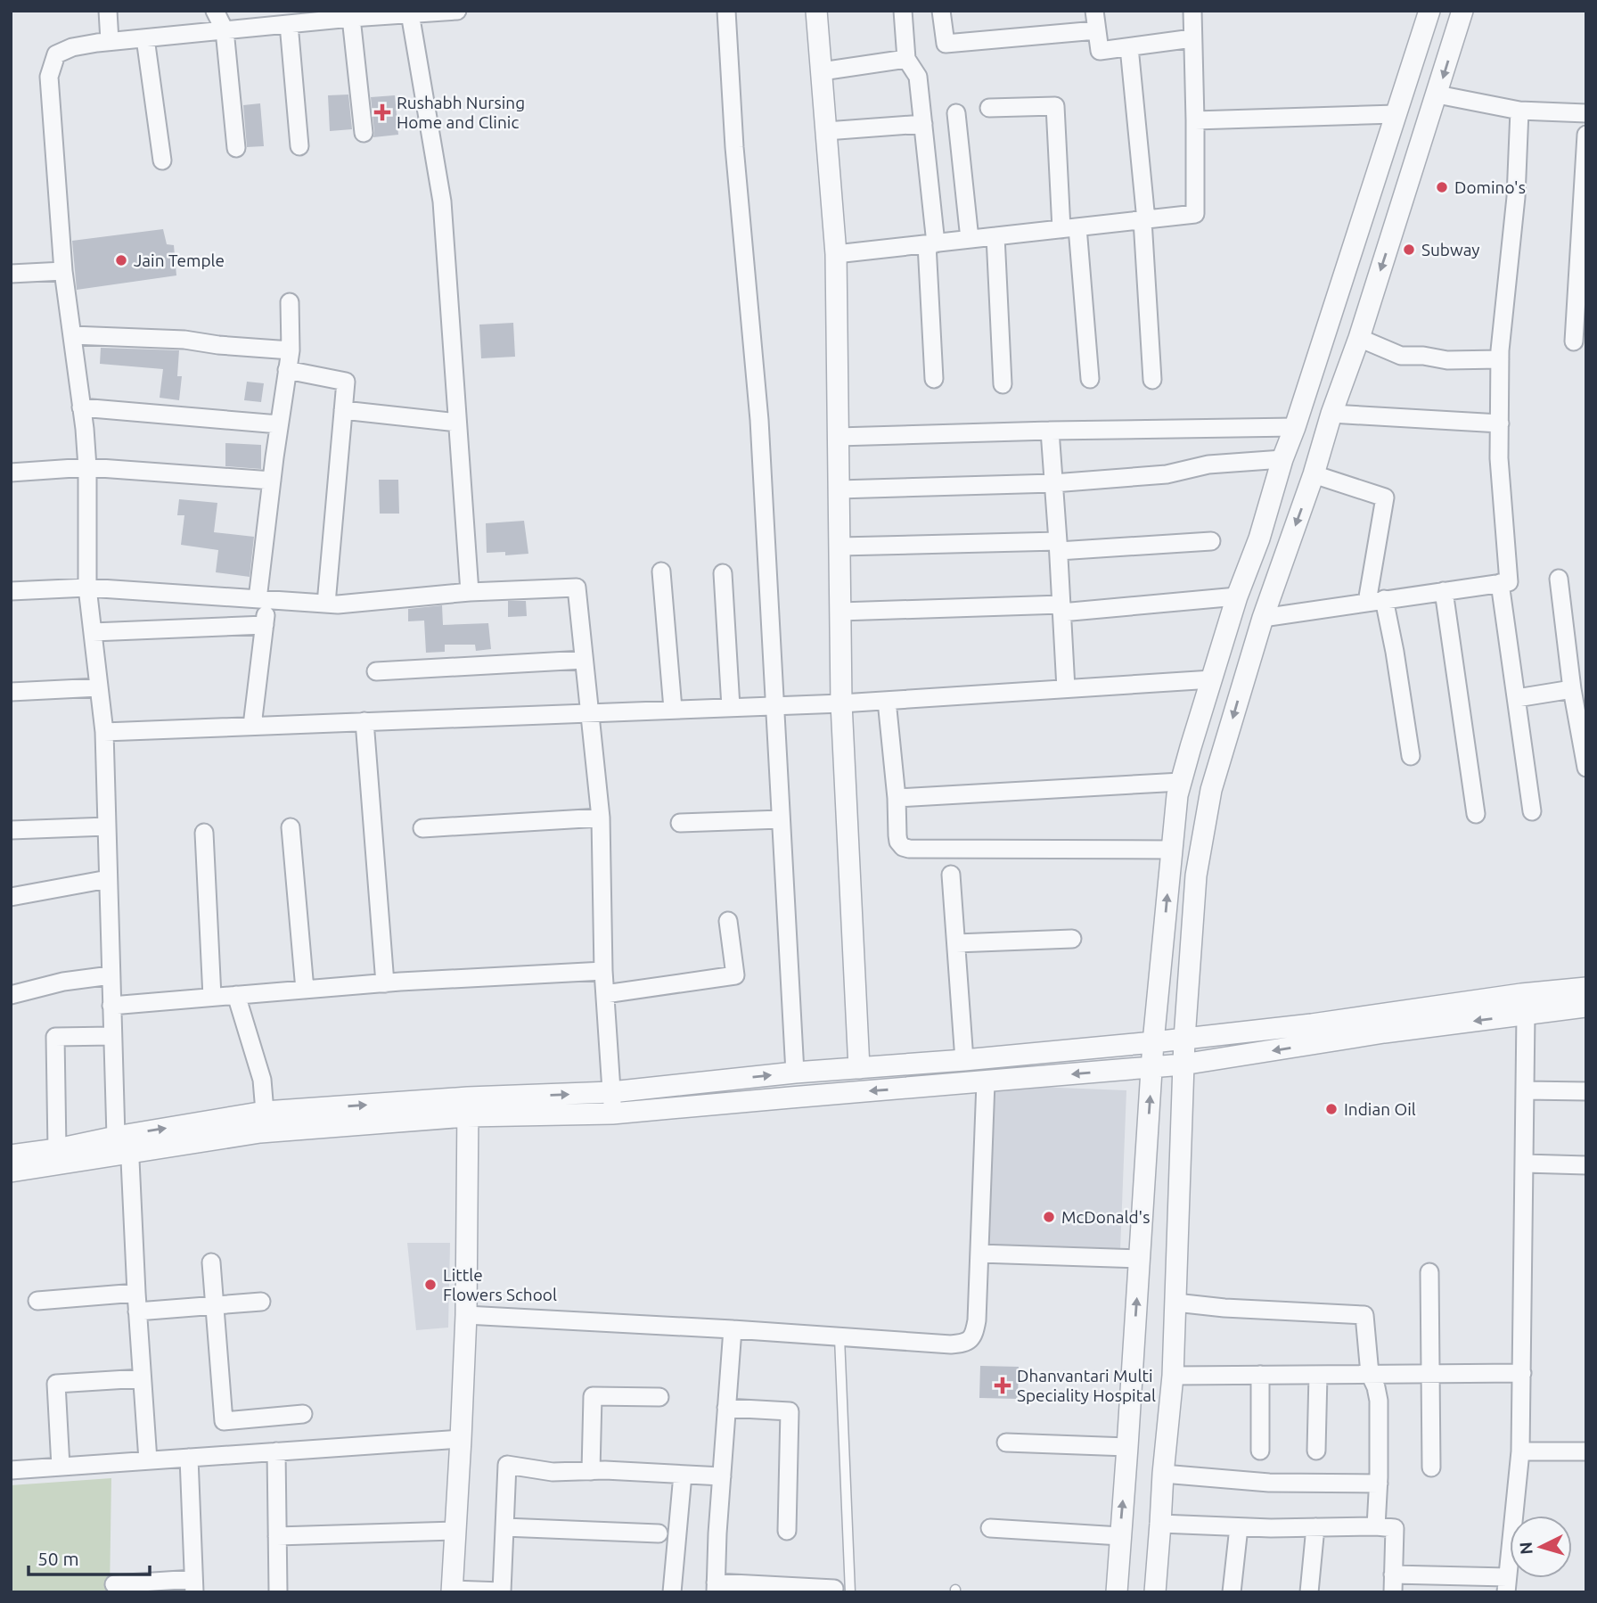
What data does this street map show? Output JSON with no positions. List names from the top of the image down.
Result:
{
  "places": {
    "health": ["Rushabh Nursing Home and Clinic", "Dhanvantari Multi Speciality Hospital"],
    "other": [
      "Domino's",
      "Subway",
      "Jain Temple",
      "Indian Oil",
      "McDonald's",
      "Little Flowers School"
    ]
  },
  "scale_bar": "50 m",
  "north": "left"
}
